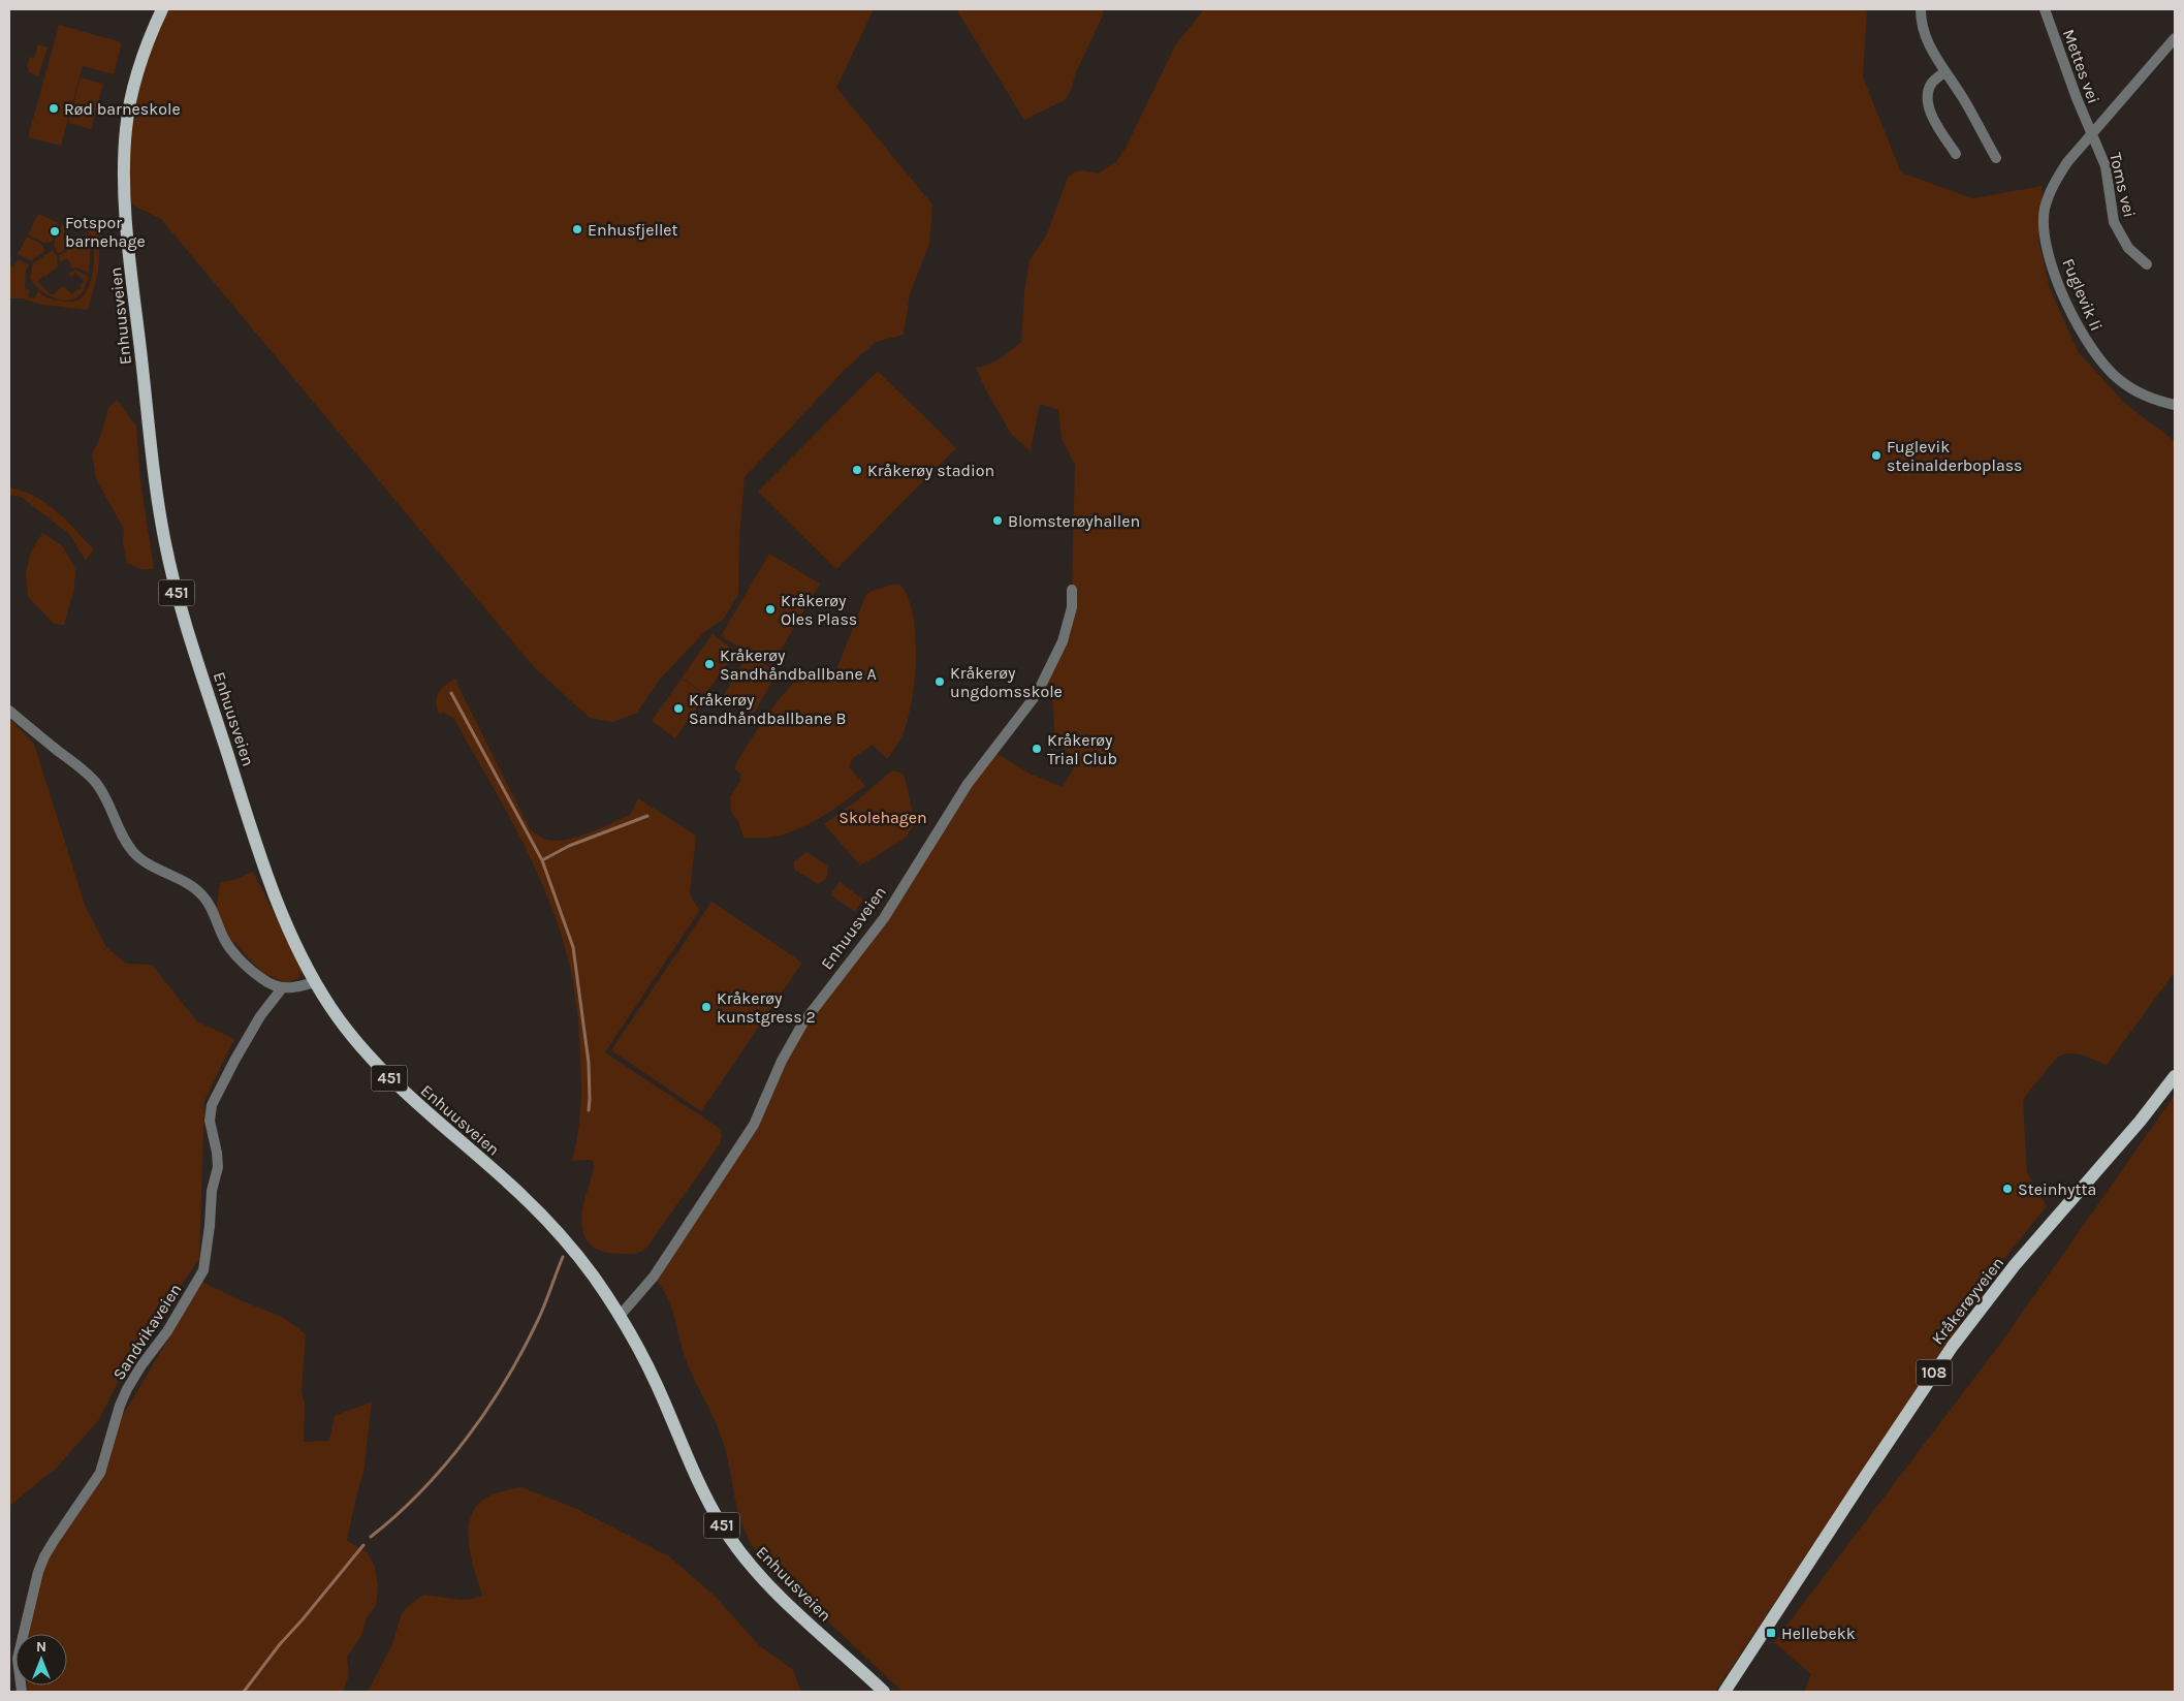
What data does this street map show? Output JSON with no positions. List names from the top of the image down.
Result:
{
  "streets": {
    "main road": [
      "Enhuusveien",
      "451",
      "Kråkerøyveien",
      "108"
    ],
    "street": [
      "Mettes vei",
      "Toms vei",
      "Fuglevik li",
      "Sandvikaveien"
    ]
  },
  "crossings": [
    ["Mettes vei", "Toms vei"],
    ["Mettes vei", "Fuglevik li"],
    ["Toms vei", "Fuglevik li"]
  ],
  "parks": ["Skolehagen"],
  "places": {
    "other": [
      "Rød barneskole",
      "Enhusfjellet",
      "Fotspor barnehage",
      "Fuglevik steinalderboplass",
      "Kråkerøy stadion",
      "Blomsterøyhallen",
      "Kråkerøy Oles Plass",
      "Kråkerøy Sandhåndballbane A",
      "Kråkerøy ungdomsskole",
      "Kråkerøy Sandhåndballbane B",
      "Kråkerøy Trial Club",
      "Kråkerøy kunstgress 2",
      "Steinhytta"
    ],
    "transit": ["Hellebekk"]
  },
  "north": "top"
}
